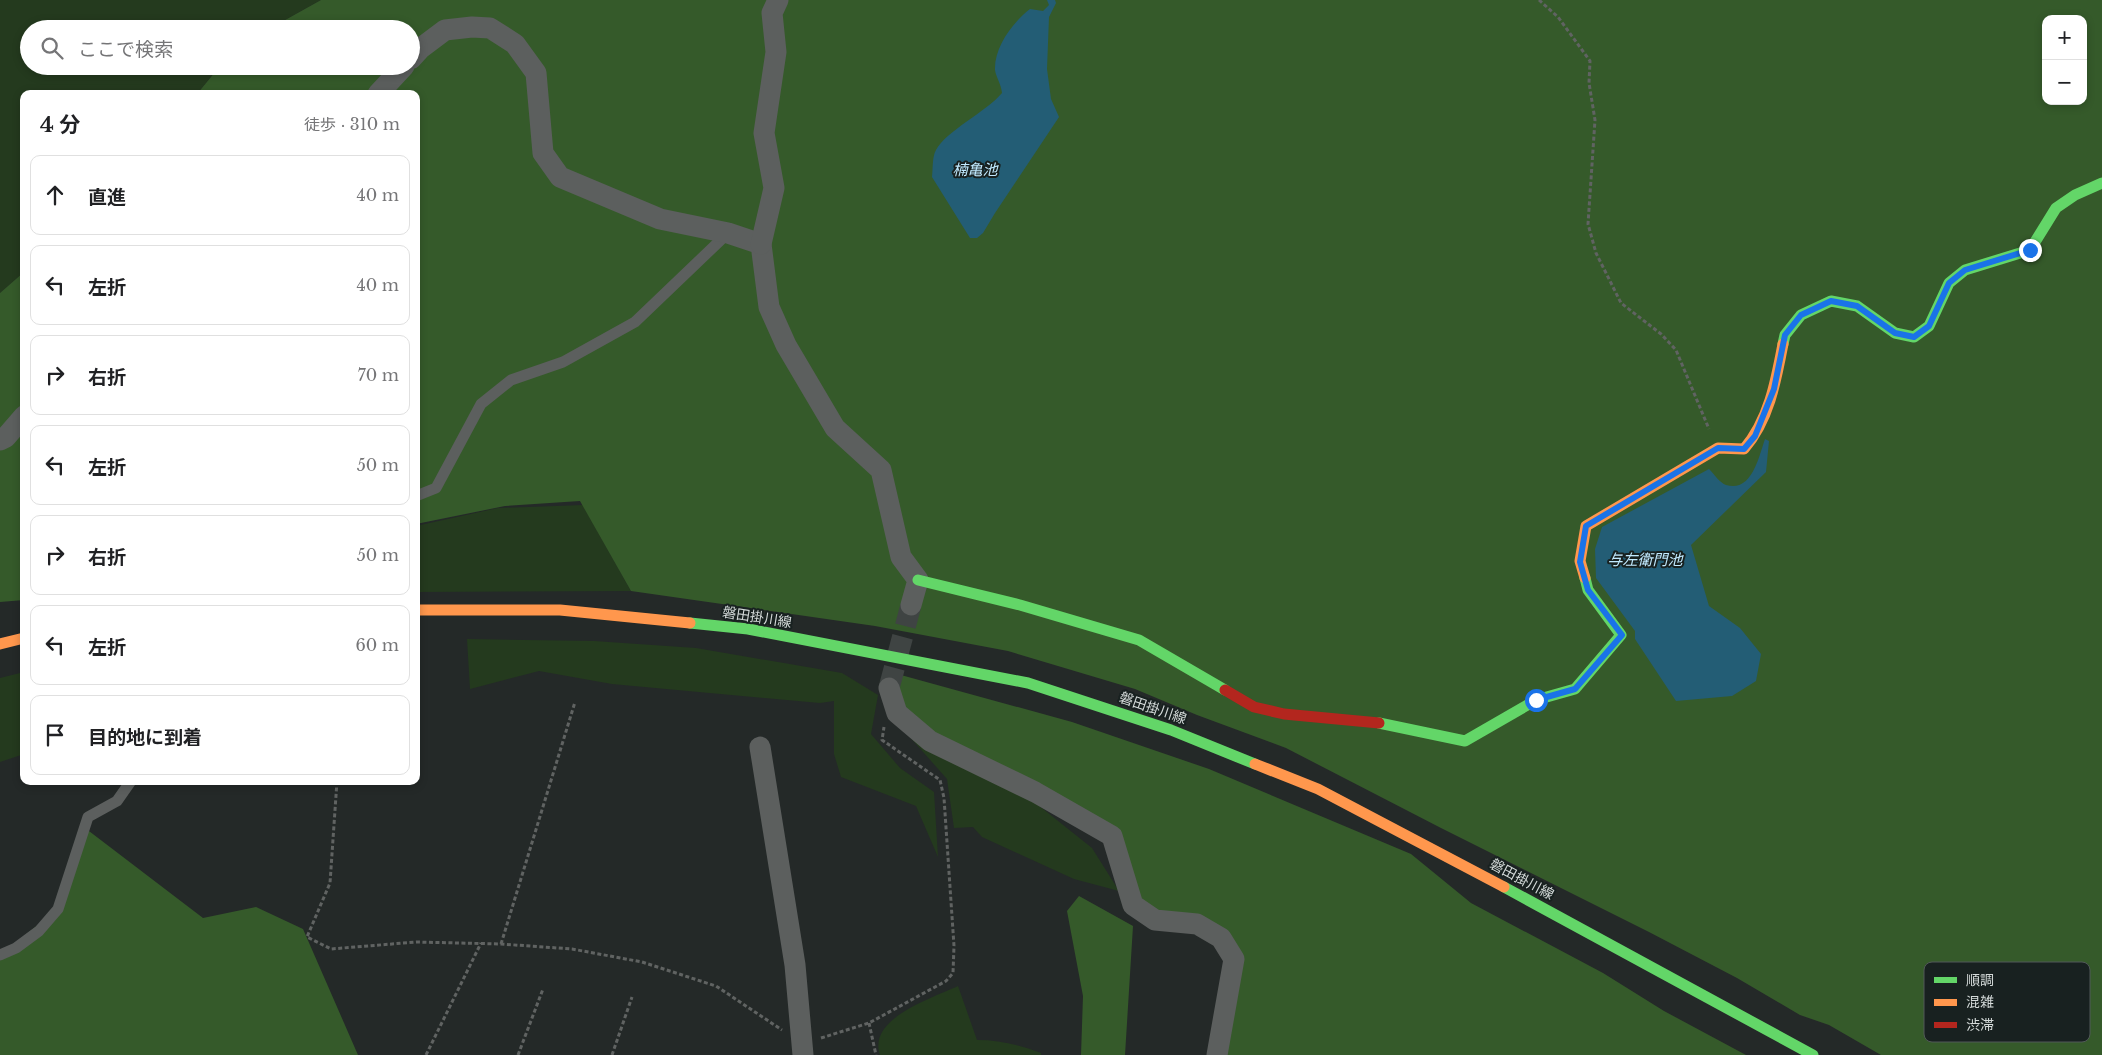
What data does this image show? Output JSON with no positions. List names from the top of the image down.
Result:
{
  "streets": {
    "street": ["磐田掛川線"]
  },
  "water": ["楠亀池", "与左衛門池"],
  "legend": ["順調", "混雑", "渋滞"],
  "page": {
    "map_buttons": ["+", "−"],
    "search": "ここで検索",
    "heading": ["4 分", "徒歩 · 310 m"],
    "list": [
      ["直進", "40 m"],
      ["左折", "40 m"],
      ["右折", "70 m"],
      ["左折", "50 m"],
      ["右折", "50 m"],
      ["左折", "60 m"],
      "目的地に到着"
    ]
  }
}
